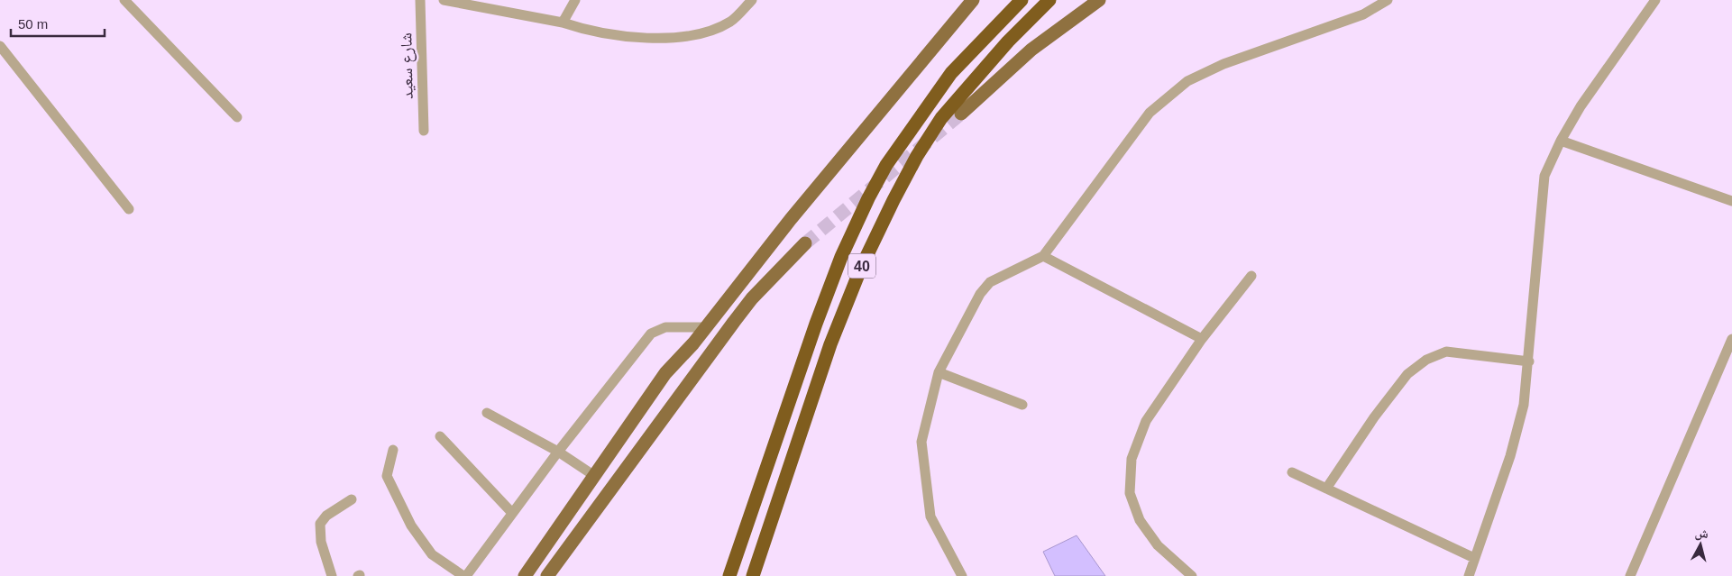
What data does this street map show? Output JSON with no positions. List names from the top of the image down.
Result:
{
  "streets": {
    "highway": ["40"],
    "street": ["شارع سعيد"]
  },
  "scale_bar": "50 m",
  "north": "top"
}
